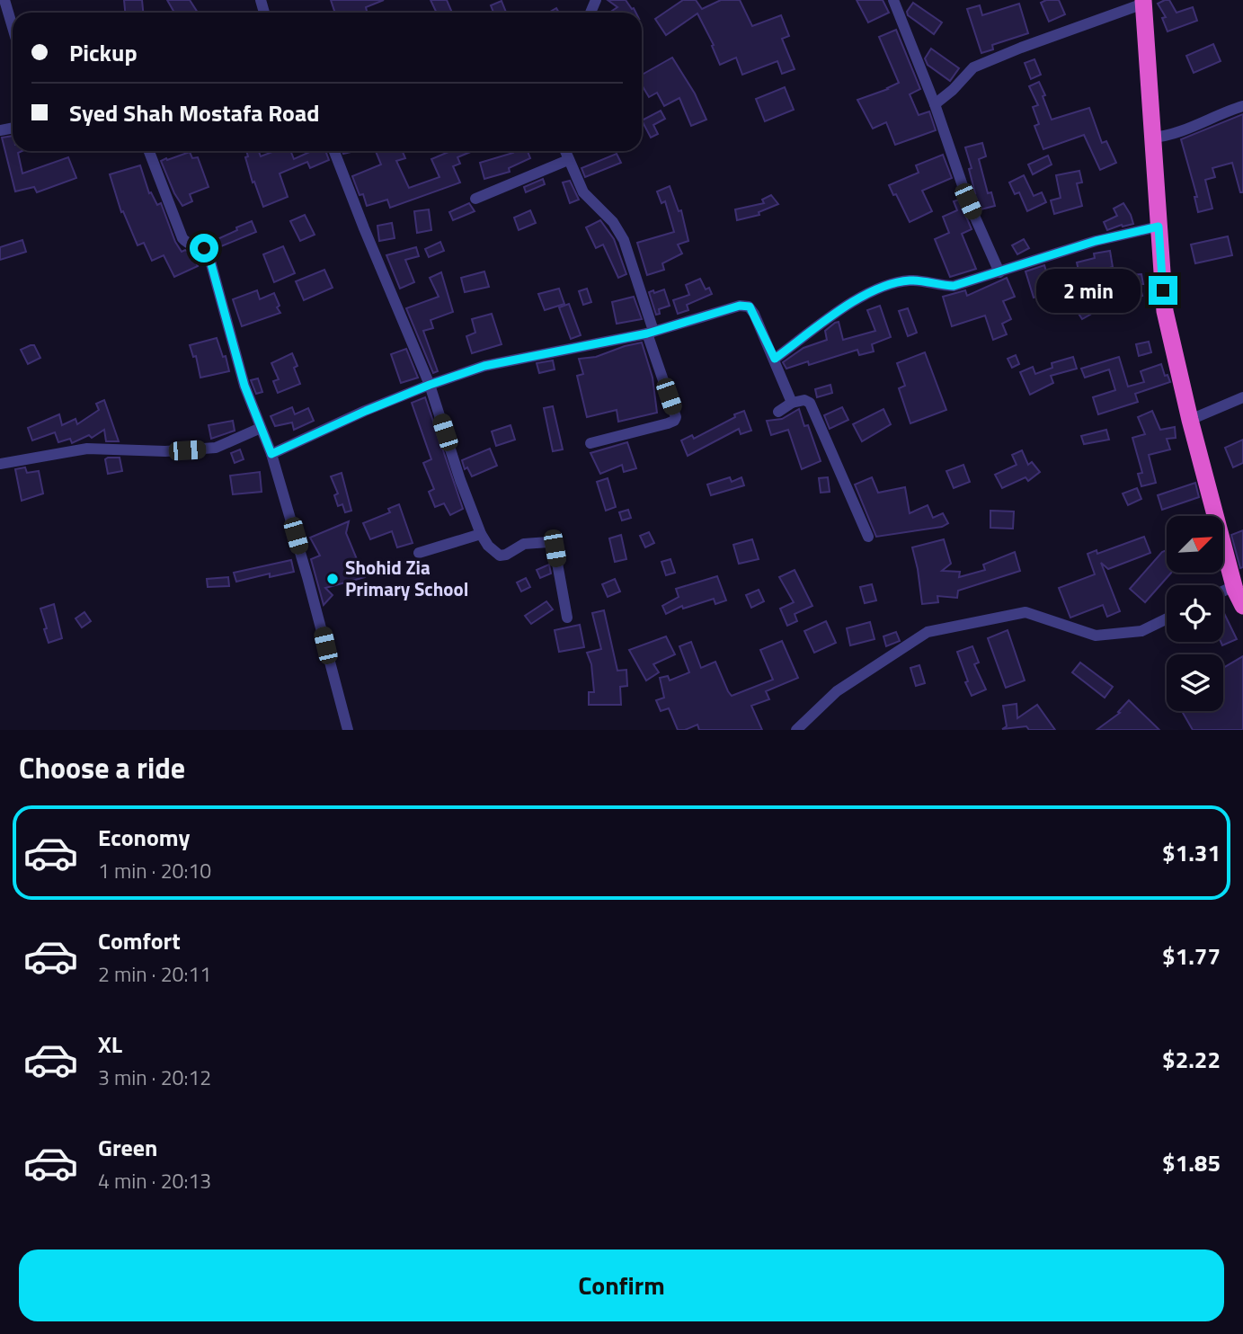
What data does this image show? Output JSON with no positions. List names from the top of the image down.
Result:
{
  "places": ["Shohid Zia Primary School"],
  "north": "top right",
  "page": {
    "banner": ["Pickup", "Syed Shah Mostafa Road"],
    "bubble": "2 min",
    "heading": "Choose a ride",
    "list": [
      {
        "name": "Economy",
        "note": "1 min · 20:10",
        "value": "$1.31"
      },
      {
        "name": "Comfort",
        "note": "2 min · 20:11",
        "value": "$1.77"
      },
      {
        "name": "XL",
        "note": "3 min · 20:12",
        "value": "$2.22"
      },
      {
        "name": "Green",
        "note": "4 min · 20:13",
        "value": "$1.85"
      }
    ],
    "buttons": "Confirm"
  }
}
